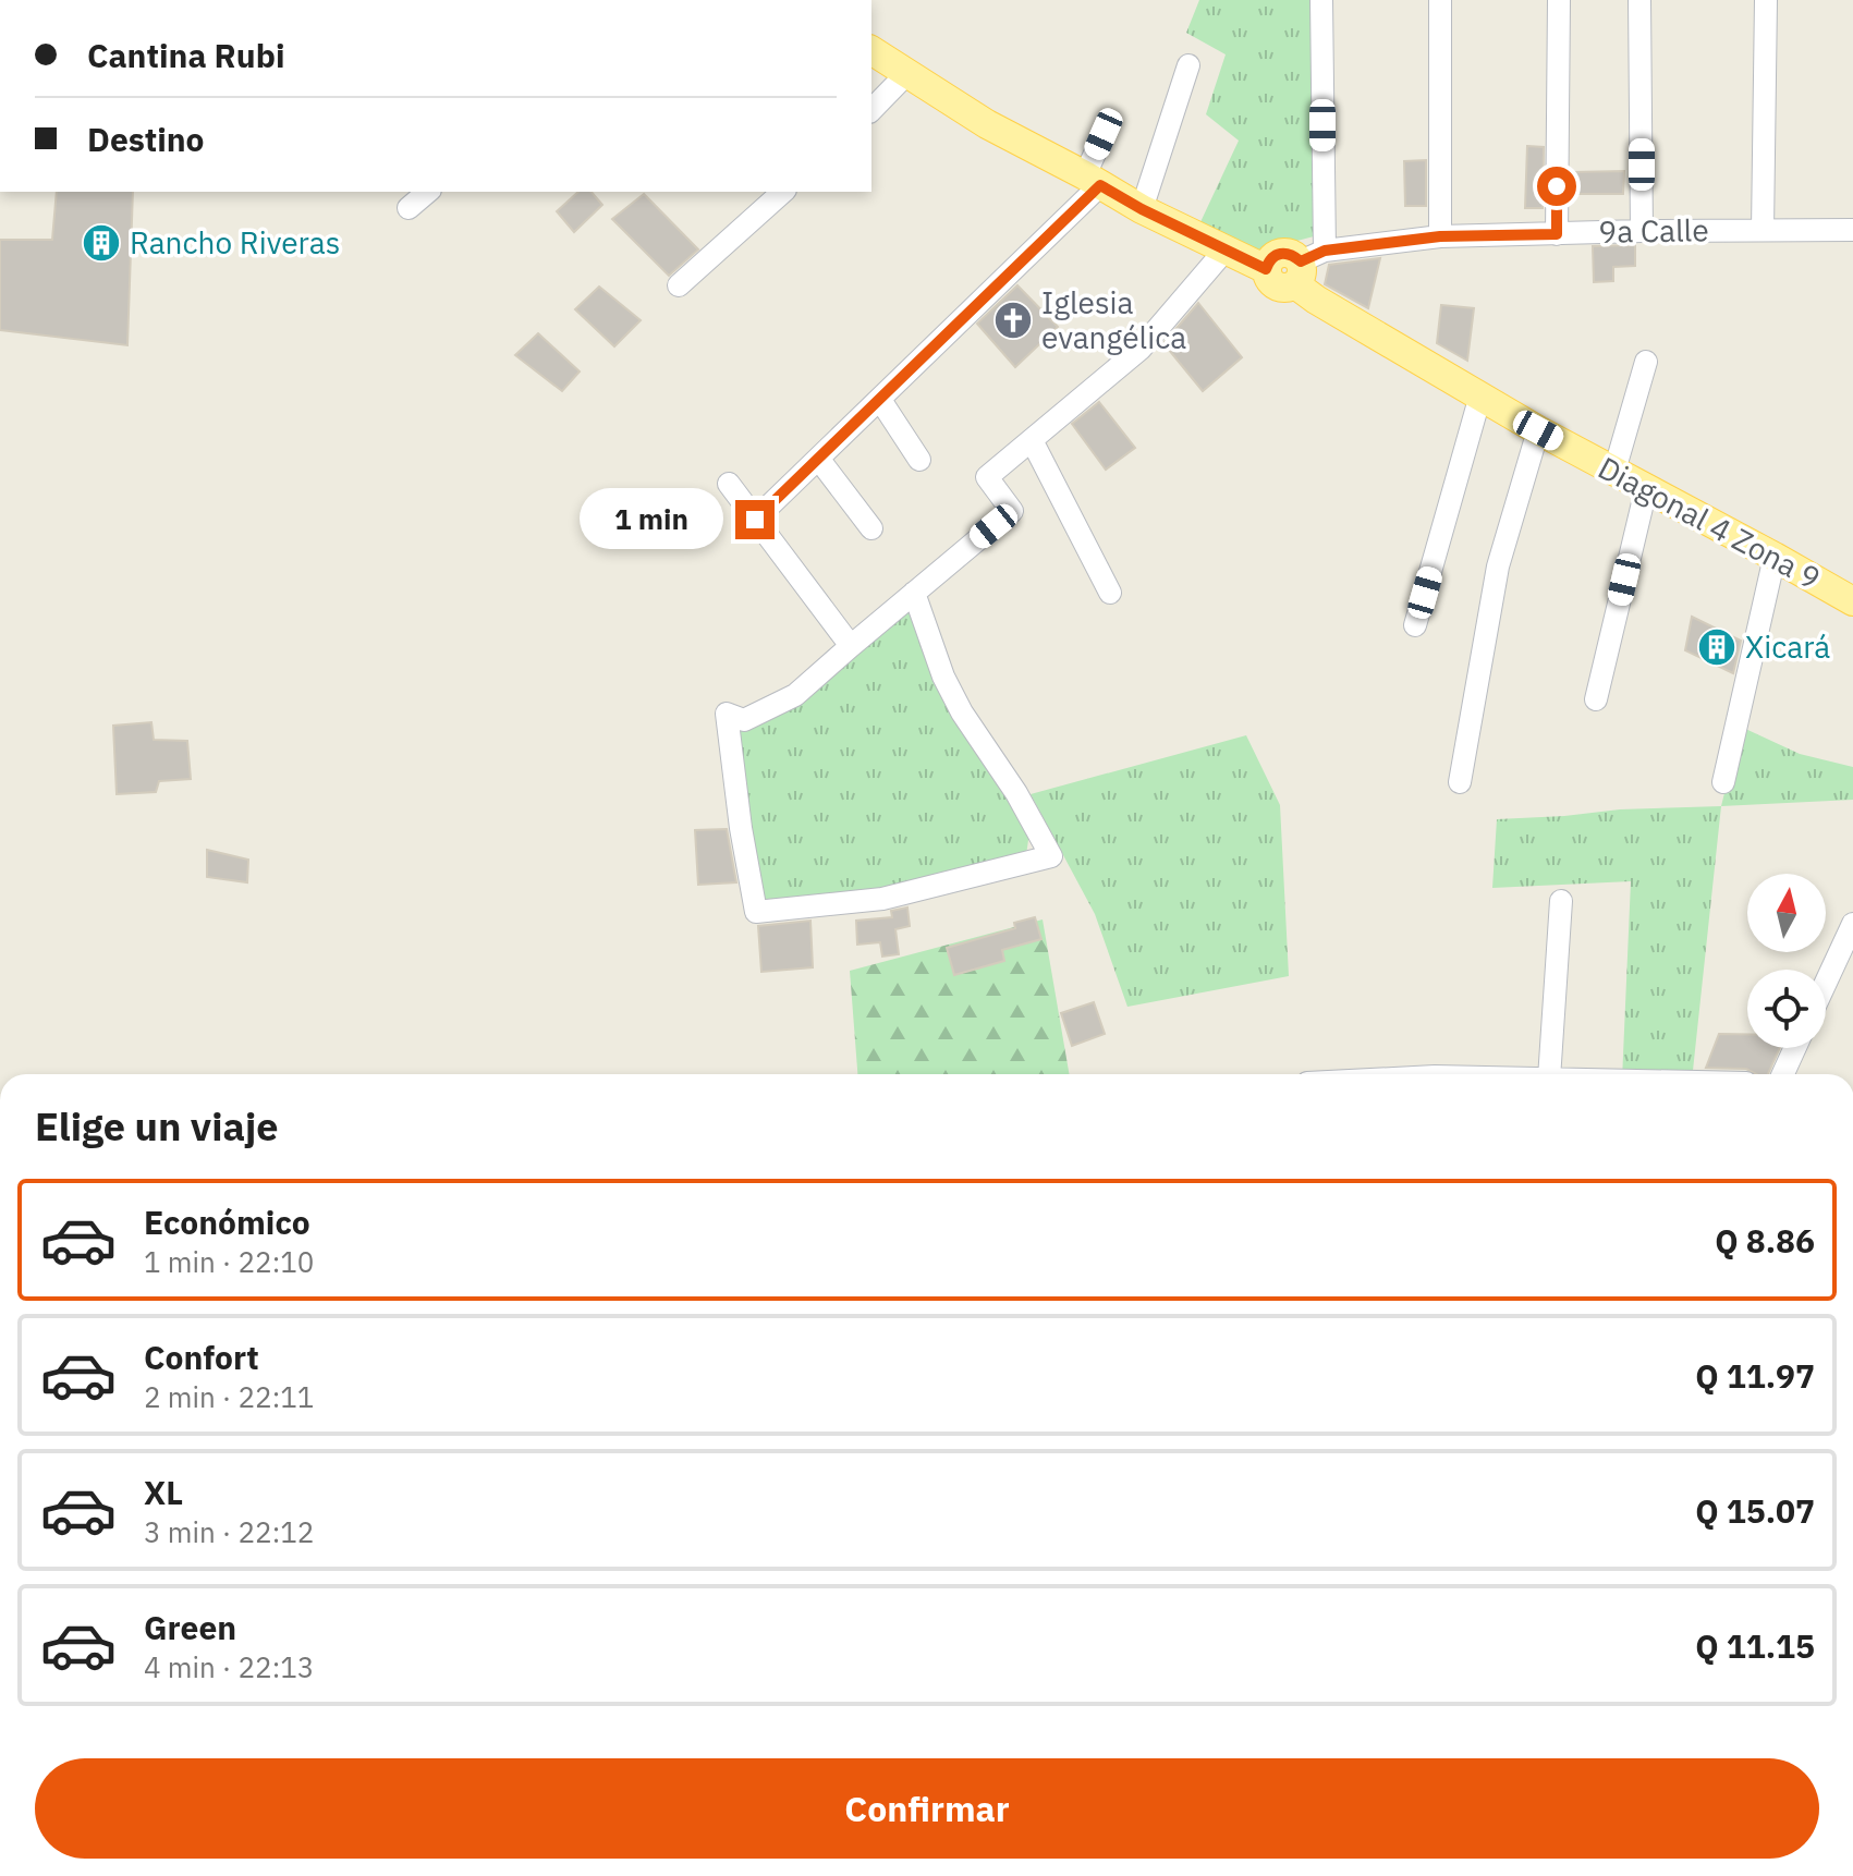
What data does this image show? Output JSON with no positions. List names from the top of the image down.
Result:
{
  "streets": {
    "main road": ["Diagonal 4 Zona 9"],
    "street": ["9a Calle"]
  },
  "crossings": [
    ["9a Calle", "Diagonal 4 Zona 9"]
  ],
  "places": {
    "building": ["Rancho Riveras", "Xicará"],
    "church": ["Iglesia evangélica"]
  },
  "north": "top",
  "page": {
    "banner": ["Cantina Rubi", "Destino"],
    "bubble": "1 min",
    "heading": "Elige un viaje",
    "list": [
      {
        "name": "Económico",
        "note": "1 min · 22:10",
        "value": "Q 8.86"
      },
      {
        "name": "Confort",
        "note": "2 min · 22:11",
        "value": "Q 11.97"
      },
      {
        "name": "XL",
        "note": "3 min · 22:12",
        "value": "Q 15.07"
      },
      {
        "name": "Green",
        "note": "4 min · 22:13",
        "value": "Q 11.15"
      }
    ],
    "buttons": "Confirmar"
  }
}
